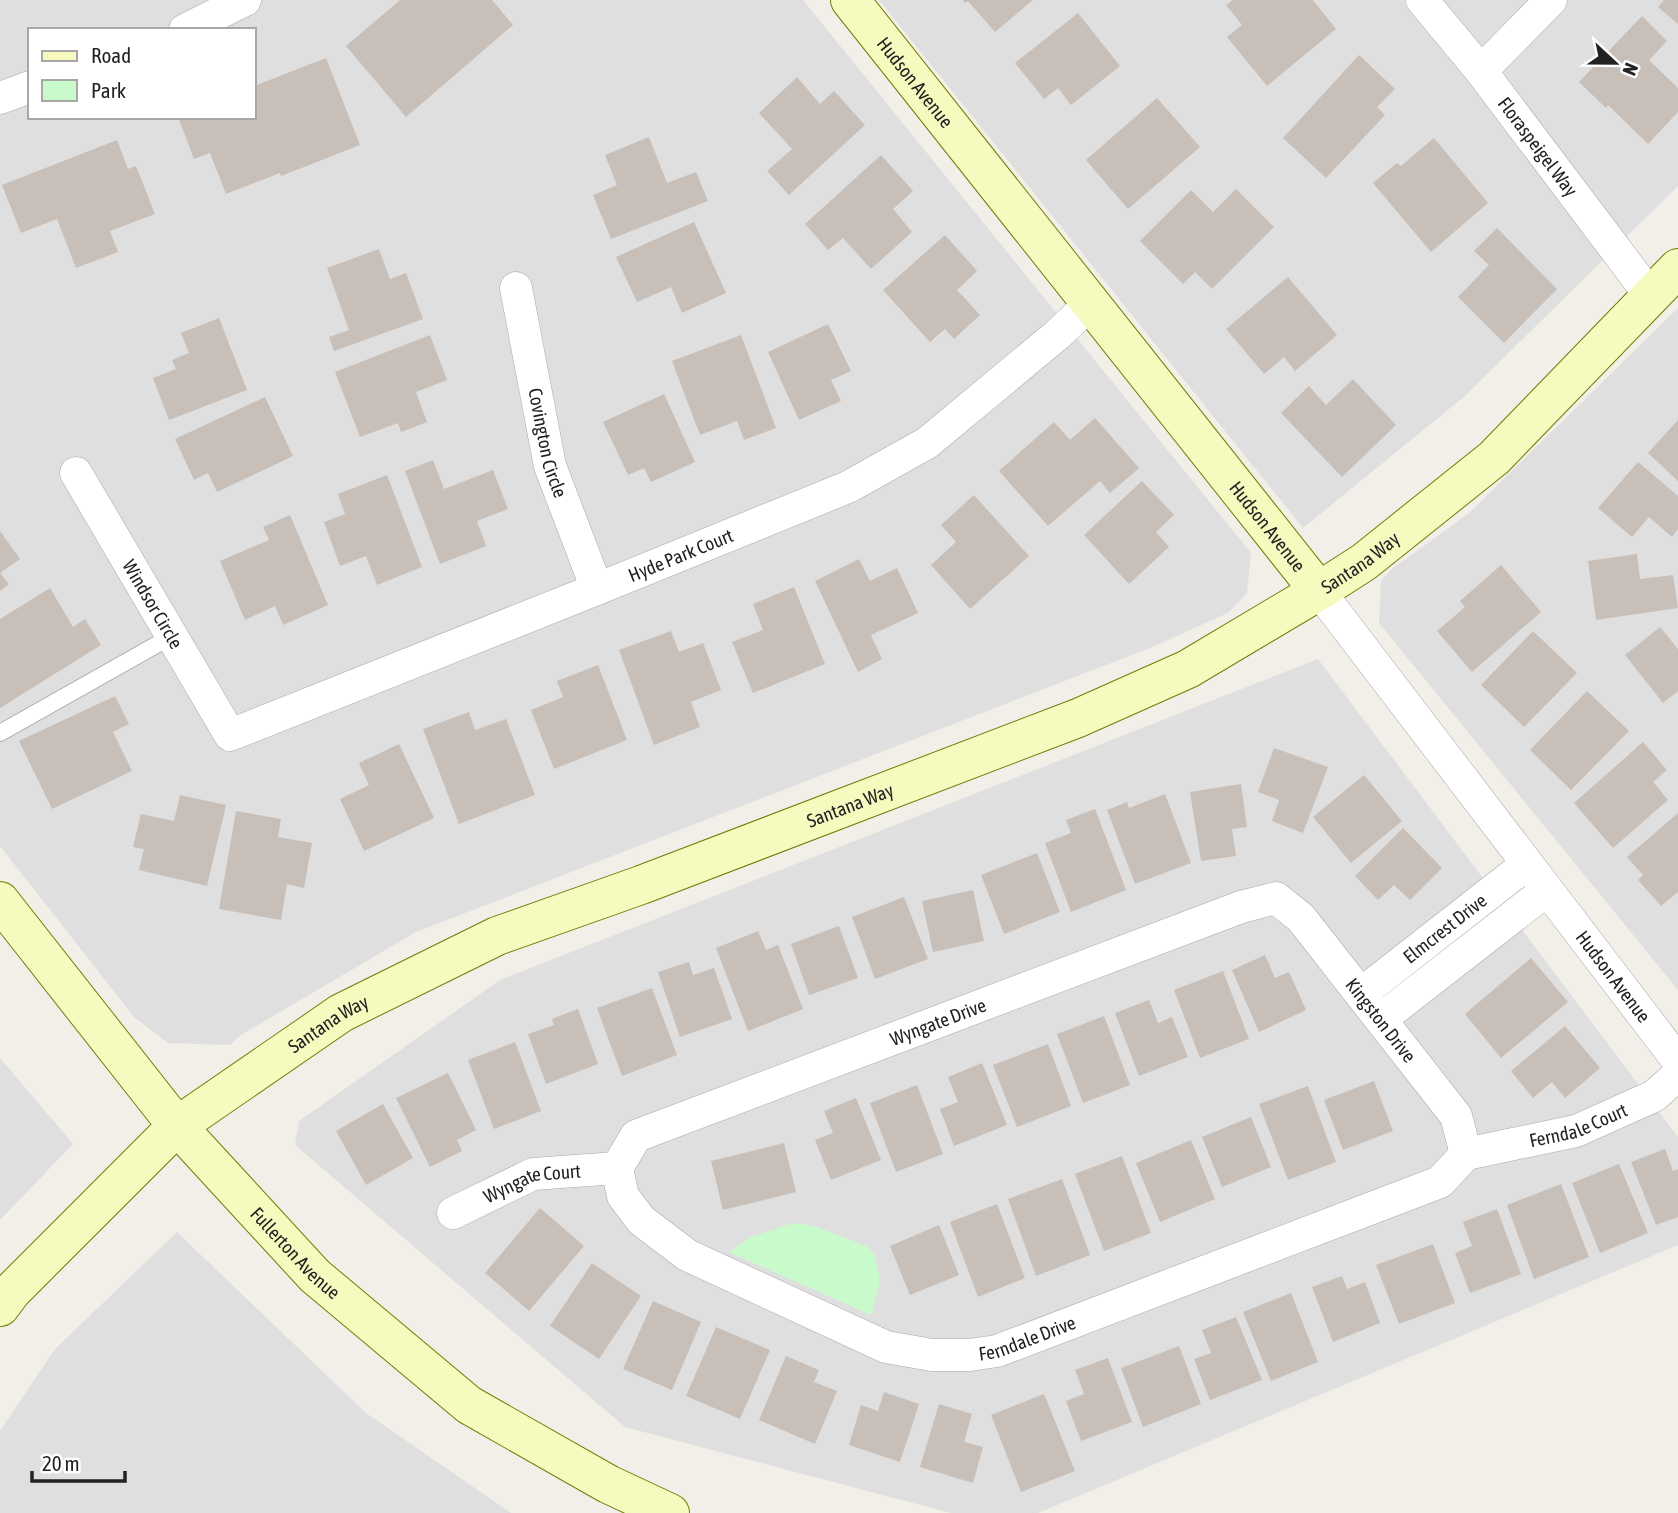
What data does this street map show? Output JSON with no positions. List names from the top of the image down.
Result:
{
  "streets": {
    "street": [
      "Hudson Avenue",
      "Floraspeigel Way",
      "Covington Circle",
      "Hyde Park Court",
      "Santana Way",
      "Windsor Circle",
      "Elmcrest Drive",
      "Kingston Drive",
      "Wyngate Drive",
      "Ferndale Court",
      "Wyngate Court",
      "Fullerton Avenue",
      "Ferndale Drive"
    ]
  },
  "crossings": [
    ["Hudson Avenue", "Hyde Park Court"],
    ["Hudson Avenue", "Santana Way"],
    ["Hudson Avenue", "Elmcrest Drive"],
    ["Floraspeigel Way", "Santana Way"],
    ["Covington Circle", "Hyde Park Court"],
    ["Hyde Park Court", "Windsor Circle"],
    ["Santana Way", "Fullerton Avenue"],
    ["Elmcrest Drive", "Kingston Drive"],
    ["Kingston Drive", "Wyngate Drive"],
    ["Kingston Drive", "Ferndale Court"],
    ["Kingston Drive", "Ferndale Drive"],
    ["Wyngate Drive", "Wyngate Court"],
    ["Wyngate Drive", "Ferndale Drive"],
    ["Ferndale Court", "Ferndale Drive"],
    ["Wyngate Court", "Ferndale Drive"]
  ],
  "legend": ["Road", "Park"],
  "scale_bar": "20 m",
  "north": "right"
}
